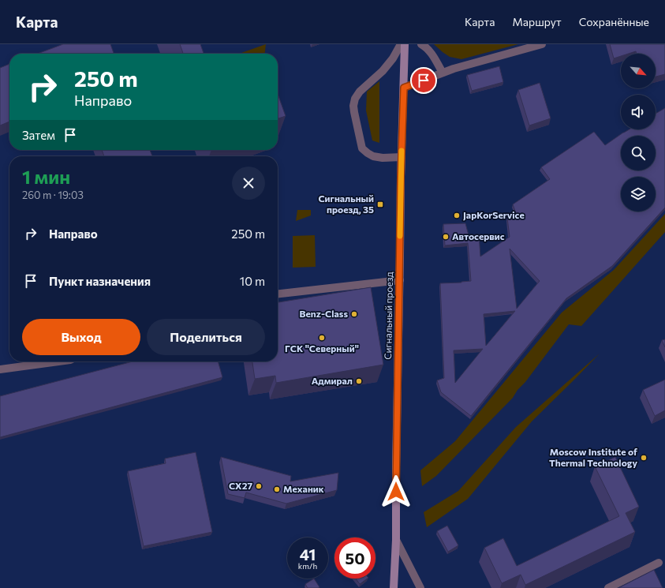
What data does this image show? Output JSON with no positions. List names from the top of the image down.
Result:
{
  "streets": {
    "main road": ["Сигнальный проезд"]
  },
  "places": {
    "transit": ["Сигнальный проезд, 35"],
    "other": [
      "JapKorService",
      "Автосервис",
      "Benz-Class",
      "ГСК \"Северный\"",
      "Адмирал",
      "Moscow Institute of Thermal Technology",
      "CX27",
      "Механик"
    ]
  },
  "north": "bottom right",
  "page": {
    "header": "Карта",
    "nav": ["Карта", "Маршрут", "Сохранённые"],
    "turn": ["250 m", "Направо"],
    "then": "Затем",
    "heading": ["1 мин", "260 m · 19:03"],
    "list": [
      {
        "name": "Направо",
        "value": "250 m"
      },
      {
        "name": "Пункт назначения",
        "value": "10 m"
      }
    ],
    "buttons": ["Выход", "Поделиться"],
    "speed": "41 km/h",
    "limit": "50"
  }
}
